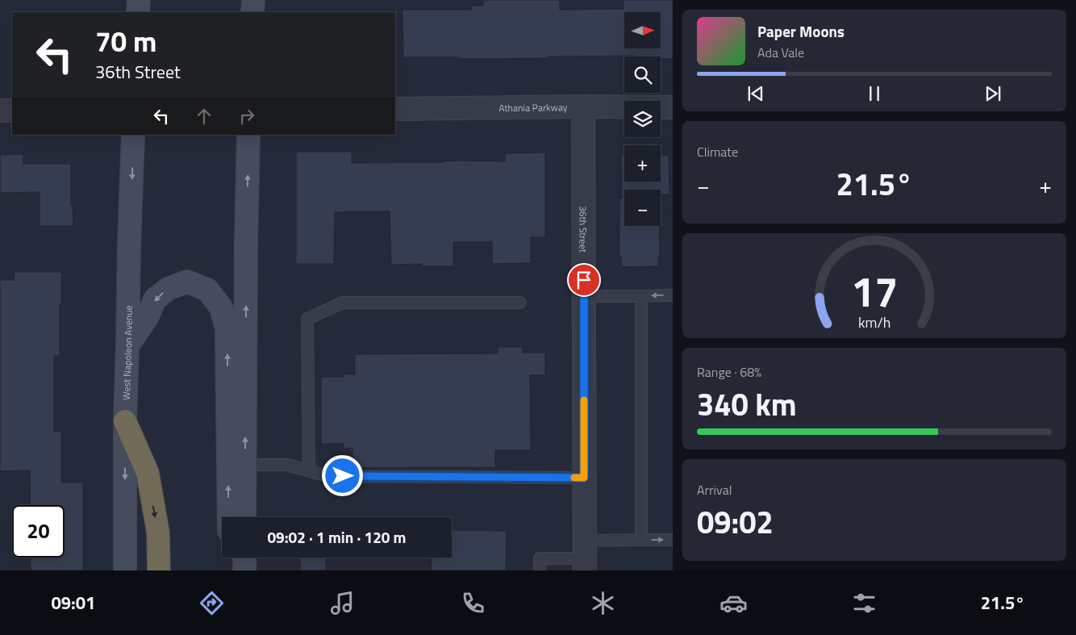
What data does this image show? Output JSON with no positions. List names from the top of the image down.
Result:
{
  "streets": {
    "main road": ["West Napoleon Avenue"],
    "street": ["Athania Parkway", "36th Street"]
  },
  "crossings": [
    ["Athania Parkway", "36th Street"]
  ],
  "north": "right",
  "page": {
    "map_buttons": ["+", "−"],
    "turn": ["70 m", "36th Street"],
    "song": ["Paper Moons", "Ada Vale"],
    "tile": [
      "Climate",
      ["Range · 68%", "340 km"],
      ["Arrival", "09:02"]
    ],
    "heat": ["−", "21.5°", "+"],
    "limit": "20",
    "trip": "09:02 · 1 min · 120 m",
    "tabs": ["09:01", "21.5°"],
    "gauge": ["17", "km/h"]
  }
}
